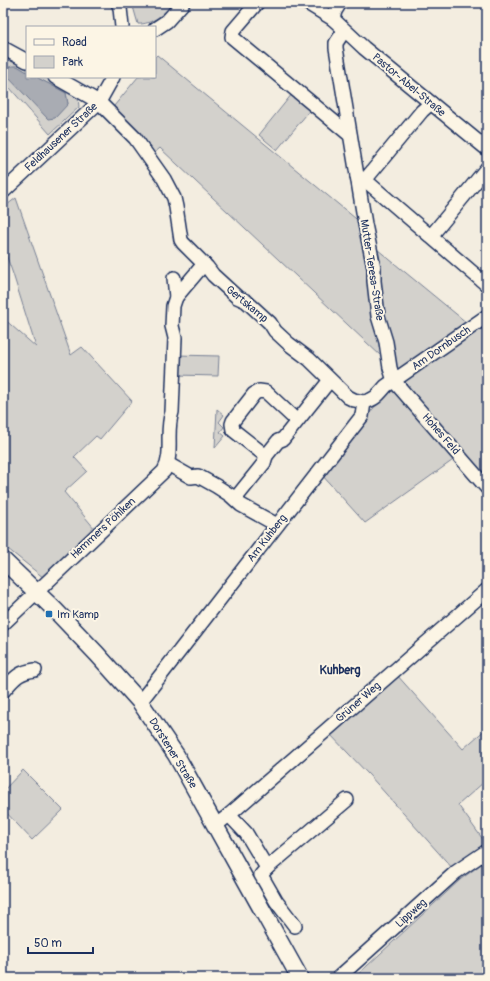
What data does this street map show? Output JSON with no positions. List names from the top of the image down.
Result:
{
  "streets": {
    "main road": ["Dorstener Straße"],
    "street": [
      "Pastor-Abel-Straße",
      "Feldhausener Straße",
      "Mutter-Teresa-Straße",
      "Gertskamp",
      "Am Dornbusch",
      "Hohes Feld",
      "Hemmers Pöhlken",
      "Am Kuhberg",
      "Grüner Weg",
      "Lippweg"
    ]
  },
  "crossings": [
    ["Pastor-Abel-Straße", "Mutter-Teresa-Straße"],
    ["Feldhausener Straße", "Gertskamp"],
    ["Mutter-Teresa-Straße", "Am Dornbusch"],
    ["Mutter-Teresa-Straße", "Hohes Feld"],
    ["Gertskamp", "Am Kuhberg"],
    ["Am Dornbusch", "Hohes Feld"],
    ["Hemmers Pöhlken", "Dorstener Straße"],
    ["Am Kuhberg", "Dorstener Straße"],
    ["Grüner Weg", "Dorstener Straße"]
  ],
  "districts": ["Kuhberg"],
  "places": {
    "transit": ["Im Kamp"]
  },
  "legend": ["Road", "Park"],
  "scale_bar": "50 m"
}
